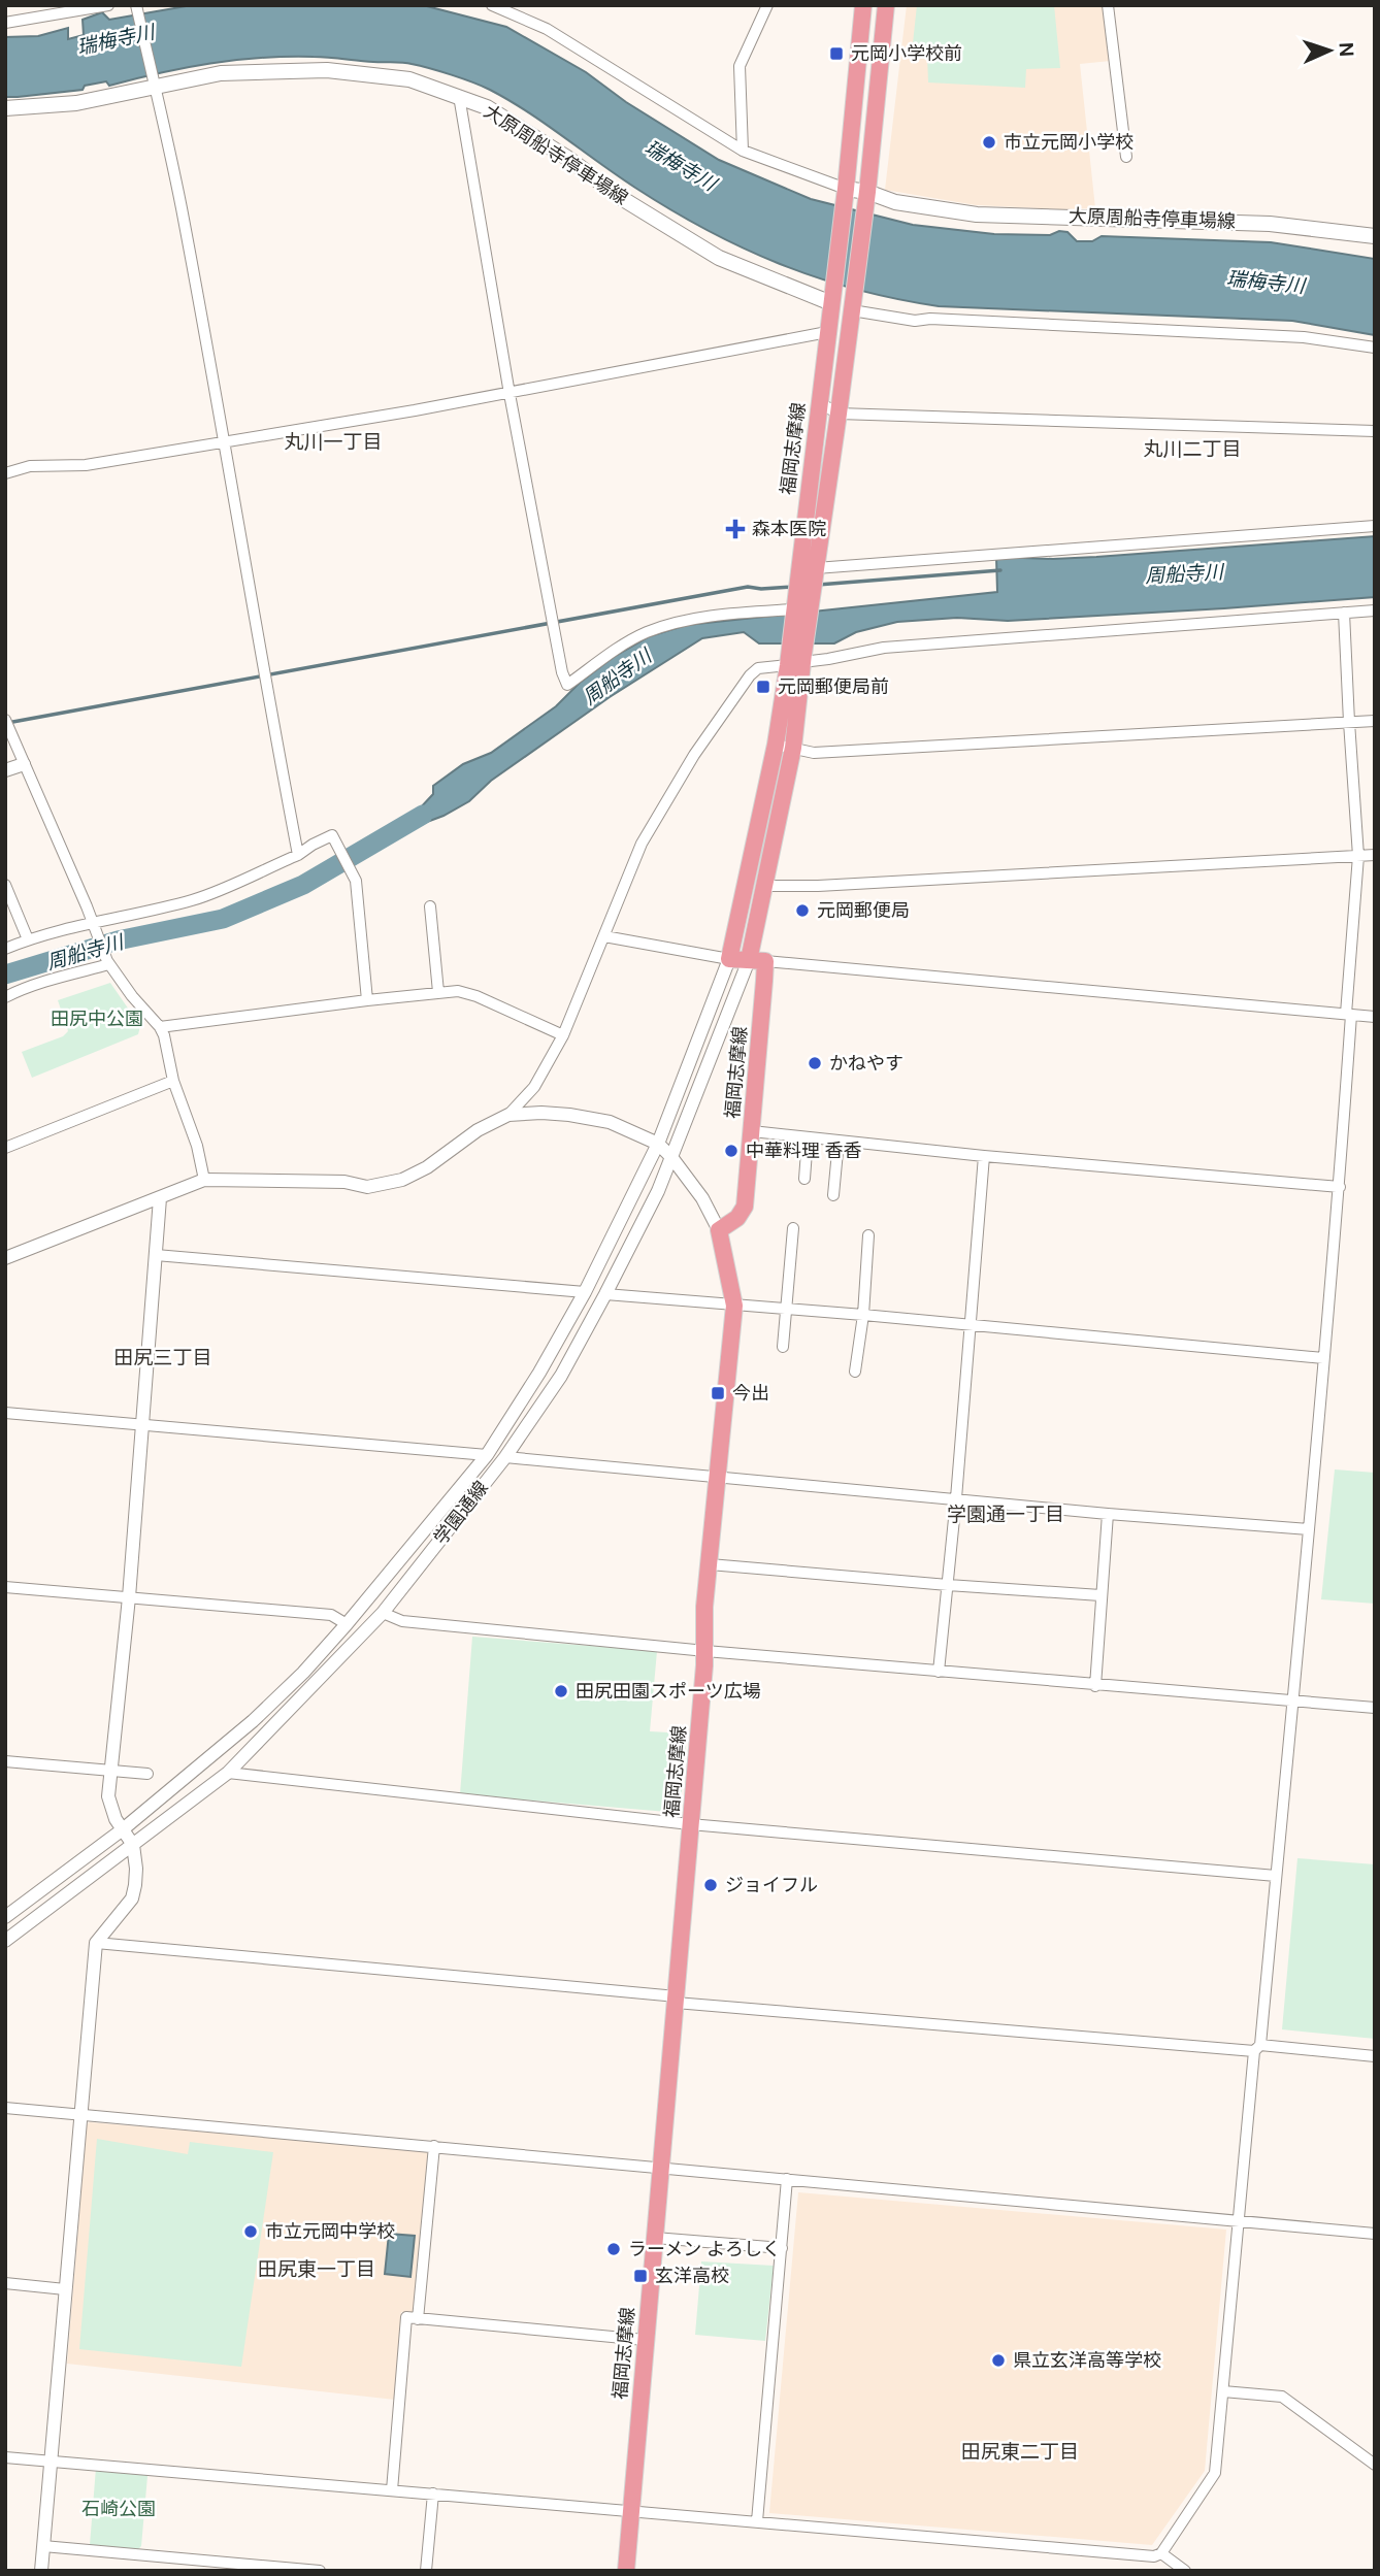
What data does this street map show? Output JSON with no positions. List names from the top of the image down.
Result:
{
  "streets": {
    "main road": ["大原周船寺停車場線", "福岡志摩線"],
    "street": ["学園通線"]
  },
  "crossings": [
    ["大原周船寺停車場線", "福岡志摩線"],
    ["福岡志摩線", "学園通線"]
  ],
  "districts": [
    "丸川一丁目",
    "丸川二丁目",
    "田尻三丁目",
    "学園通一丁目",
    "田尻東一丁目",
    "田尻東二丁目"
  ],
  "water": ["瑞梅寺川", "周船寺川"],
  "parks": ["田尻中公園", "石崎公園"],
  "places": {
    "transit": [
      "元岡小学校前",
      "元岡郵便局前",
      "今出",
      "玄洋高校"
    ],
    "other": [
      "市立元岡小学校",
      "元岡郵便局",
      "かねやす",
      "中華料理 香香",
      "田尻田園スポーツ広場",
      "ジョイフル",
      "市立元岡中学校",
      "ラーメン よろしく",
      "県立玄洋高等学校"
    ],
    "health": ["森本医院"]
  },
  "north": "right"
}
